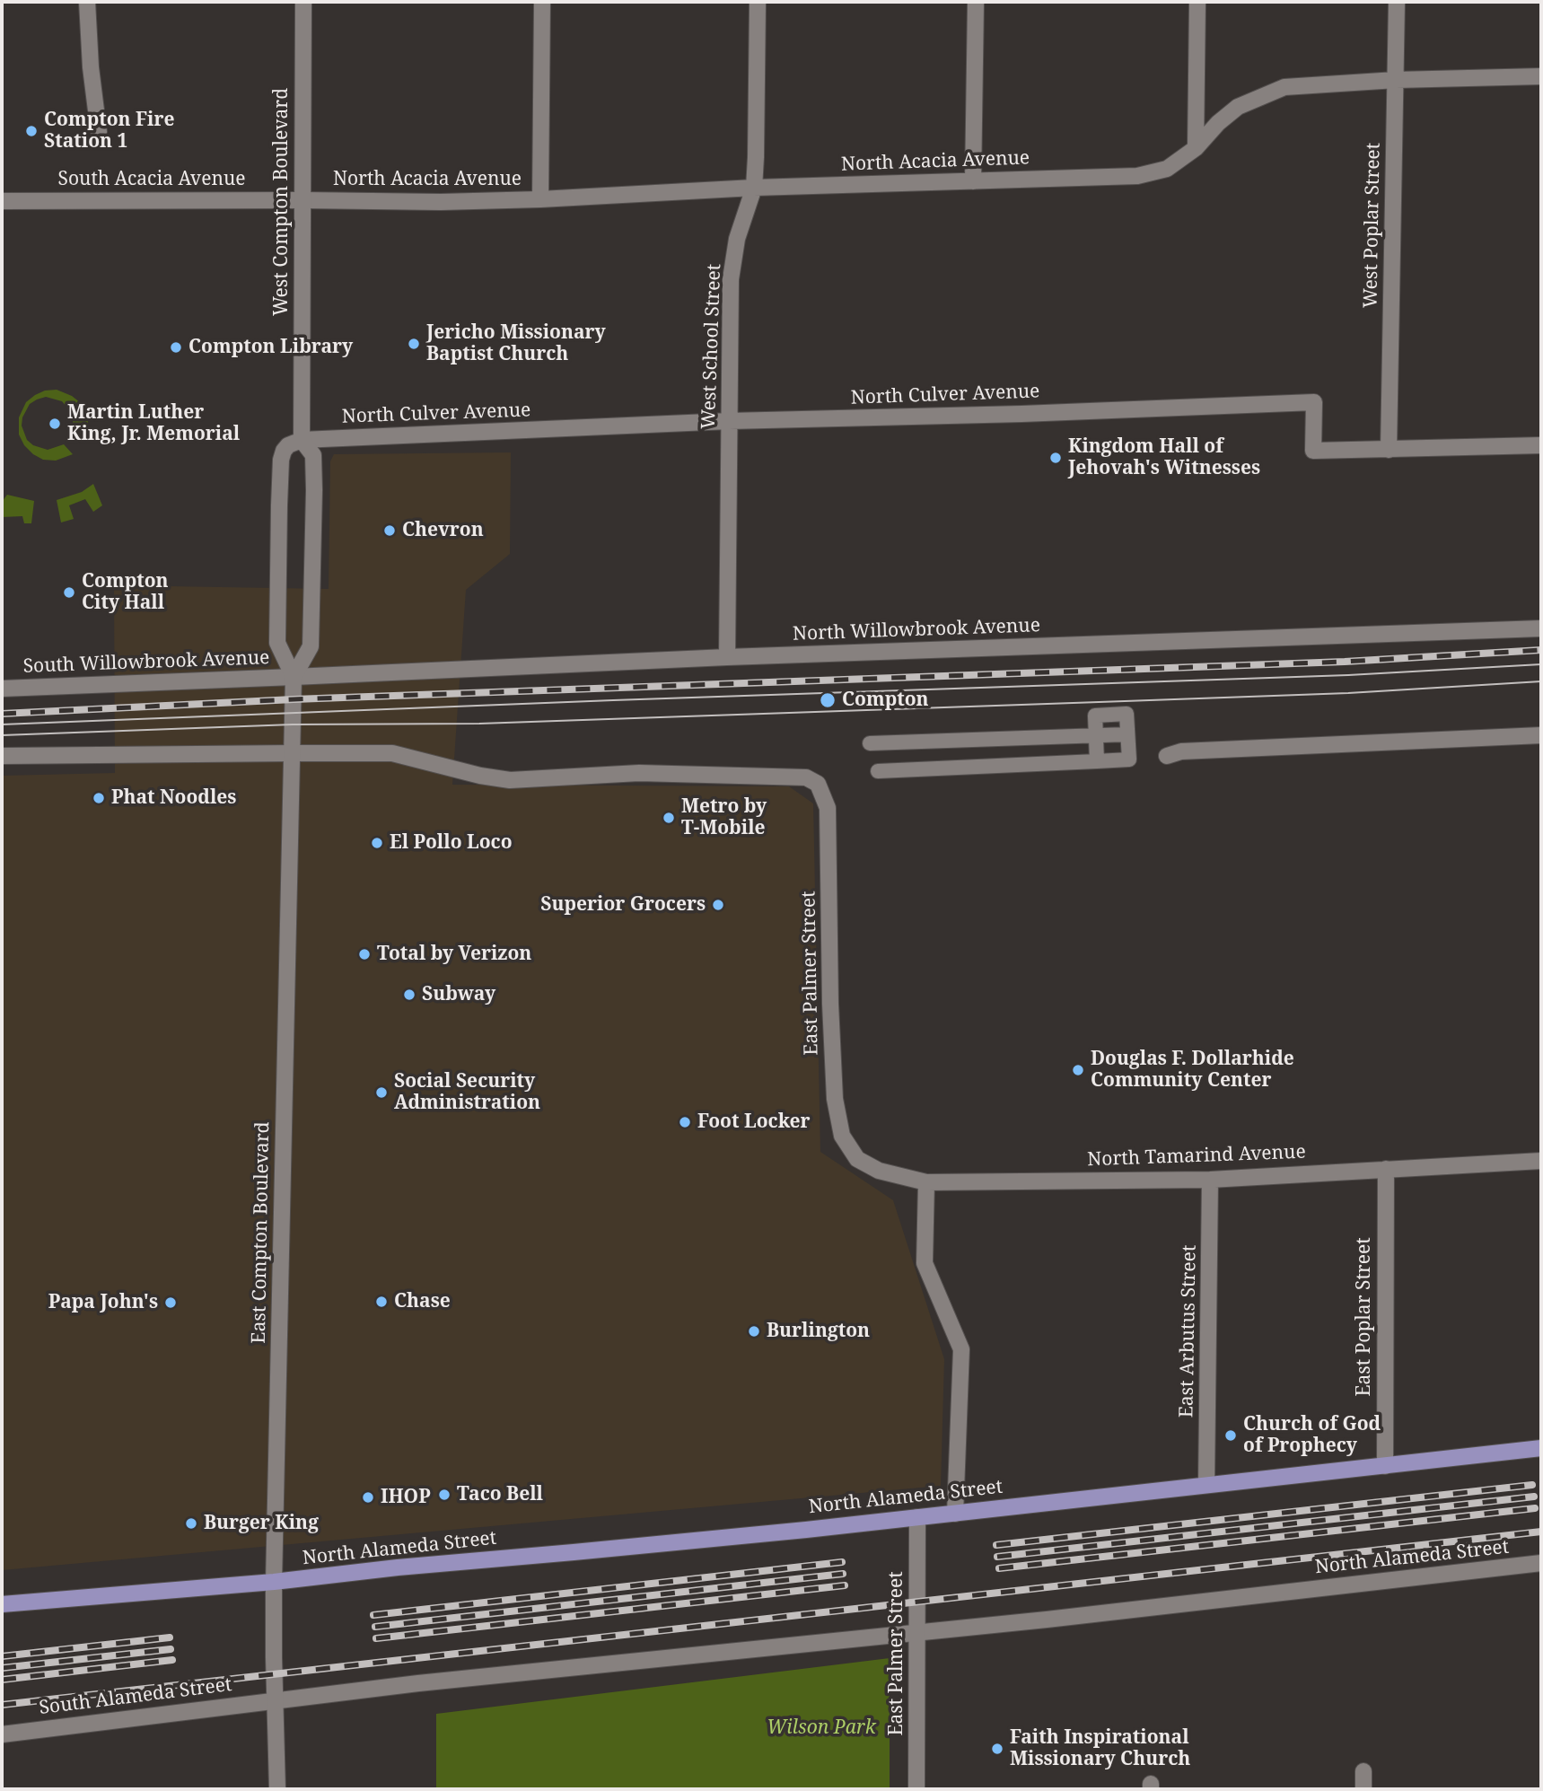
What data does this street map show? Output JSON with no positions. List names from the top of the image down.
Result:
{
  "streets": {
    "main road": ["North Alameda Street"],
    "street": [
      "North Acacia Avenue",
      "South Acacia Avenue",
      "West Compton Boulevard",
      "West Poplar Street",
      "West School Street",
      "North Culver Avenue",
      "North Willowbrook Avenue",
      "South Willowbrook Avenue",
      "East Palmer Street",
      "North Tamarind Avenue",
      "East Compton Boulevard",
      "East Poplar Street",
      "East Arbutus Street",
      "South Alameda Street"
    ]
  },
  "crossings": [
    ["North Acacia Avenue", "South Acacia Avenue"],
    ["North Acacia Avenue", "West Compton Boulevard"],
    ["North Acacia Avenue", "West Poplar Street"],
    ["North Acacia Avenue", "West School Street"],
    ["South Acacia Avenue", "West Compton Boulevard"],
    ["West Compton Boulevard", "North Culver Avenue"],
    ["West Compton Boulevard", "North Willowbrook Avenue"],
    ["West Compton Boulevard", "South Willowbrook Avenue"],
    ["West Compton Boulevard", "East Compton Boulevard"],
    ["West Poplar Street", "North Culver Avenue"],
    ["West School Street", "North Culver Avenue"],
    ["West School Street", "North Willowbrook Avenue"],
    ["North Willowbrook Avenue", "South Willowbrook Avenue"],
    ["North Willowbrook Avenue", "East Compton Boulevard"],
    ["South Willowbrook Avenue", "East Compton Boulevard"],
    ["East Palmer Street", "North Tamarind Avenue"],
    ["East Palmer Street", "East Compton Boulevard"],
    ["East Palmer Street", "North Alameda Street"],
    ["North Tamarind Avenue", "East Poplar Street"],
    ["North Tamarind Avenue", "East Arbutus Street"],
    ["East Compton Boulevard", "North Alameda Street"],
    ["East Compton Boulevard", "South Alameda Street"],
    ["East Poplar Street", "North Alameda Street"],
    ["East Arbutus Street", "North Alameda Street"],
    ["North Alameda Street", "South Alameda Street"]
  ],
  "parks": ["Wilson Park"],
  "places": [
    "Compton Fire Station 1",
    "Jericho Missionary Baptist Church",
    "Compton Library",
    "Martin Luther King, Jr. Memorial",
    "Kingdom Hall of Jehovah's Witnesses",
    "Chevron",
    "Compton City Hall",
    "Compton",
    "Phat Noodles",
    "Metro by T-Mobile",
    "El Pollo Loco",
    "Superior Grocers",
    "Total by Verizon",
    "Subway",
    "Douglas F. Dollarhide Community Center",
    "Social Security Administration",
    "Foot Locker",
    "Chase",
    "Papa John's",
    "Burlington",
    "Church of God of Prophecy",
    "Taco Bell",
    "IHOP",
    "Burger King",
    "Faith Inspirational Missionary Church"
  ]
}
